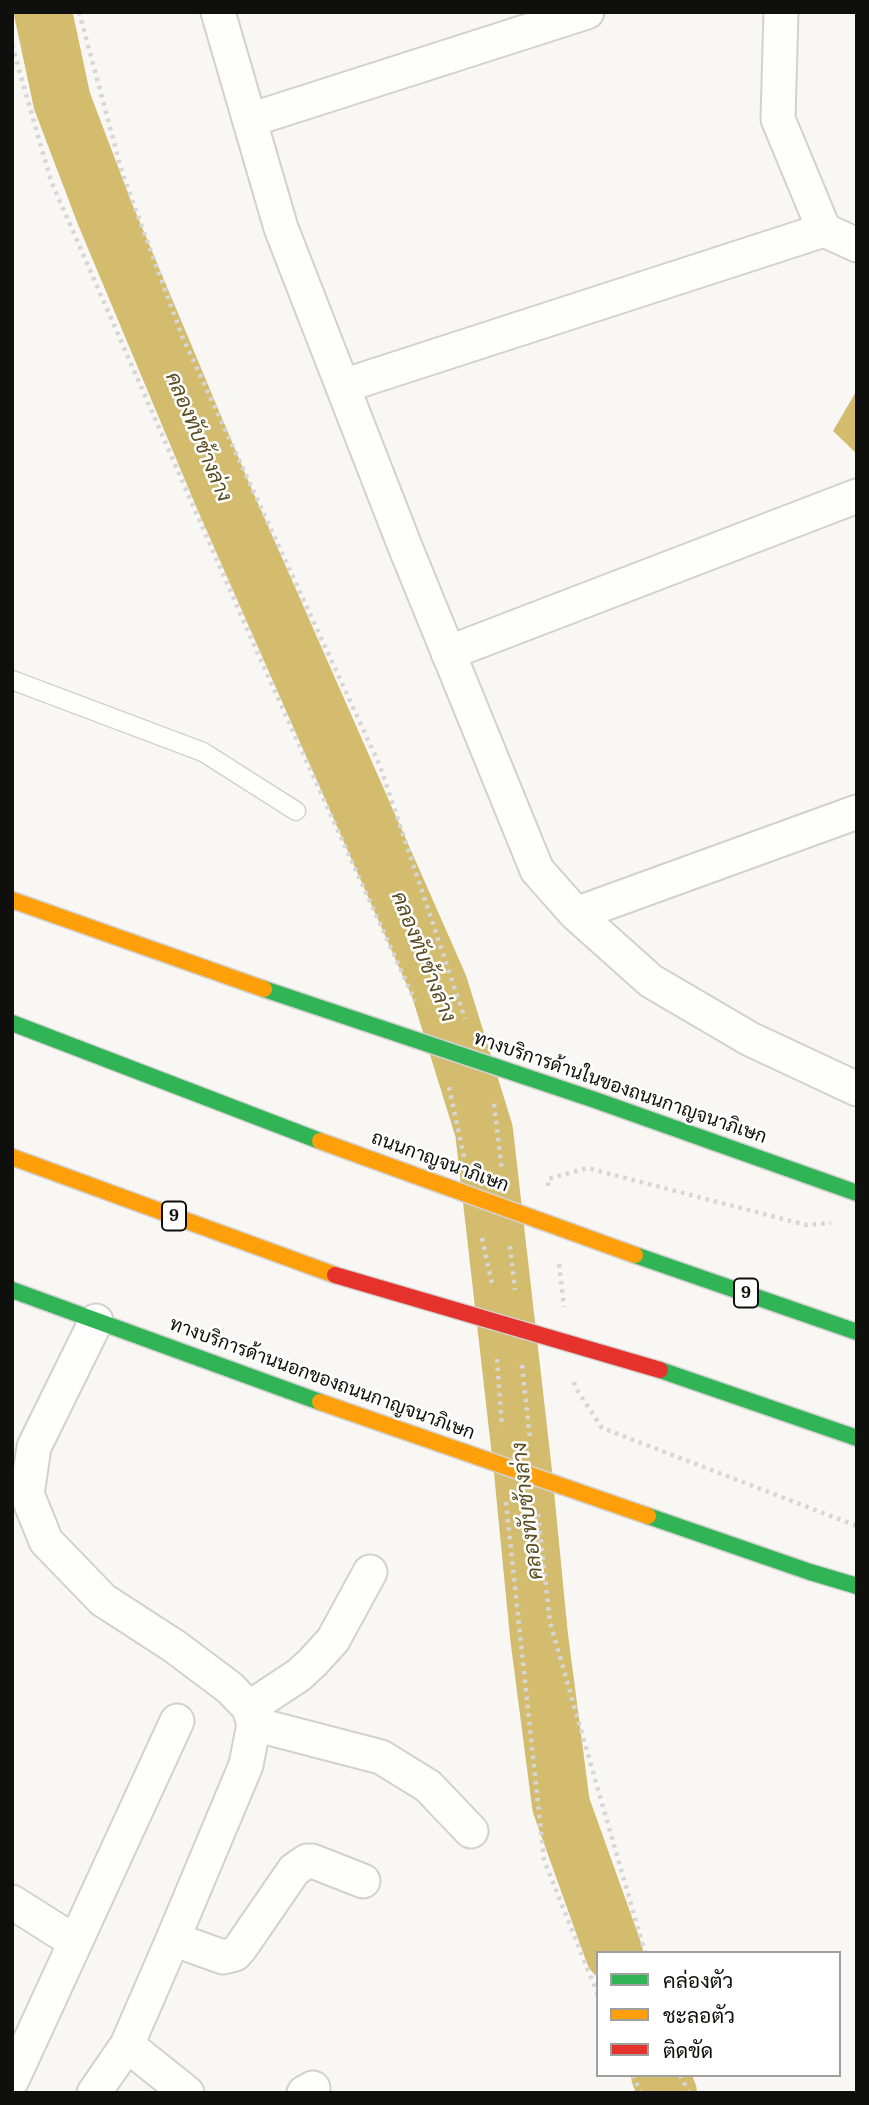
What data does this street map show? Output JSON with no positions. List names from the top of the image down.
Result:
{
  "streets": {
    "main road": [
      "ทางบริการด้านในของถนนกาญจนาภิเษก",
      "ถนนกาญจนาภิเษก",
      "9",
      "ทางบริการด้านนอกของถนนกาญจนาภิเษก"
    ]
  },
  "water": ["คลองทับช้างล่าง"],
  "legend": ["คล่องตัว", "ชะลอตัว", "ติดขัด"]
}
